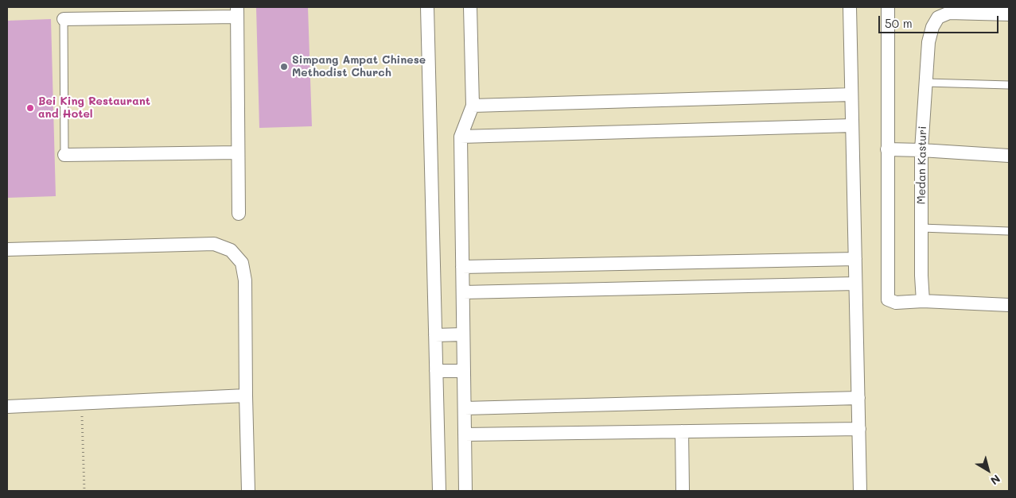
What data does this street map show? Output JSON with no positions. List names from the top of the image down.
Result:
{
  "streets": {
    "street": ["Medan Kasturi"]
  },
  "places": ["Simpang Ampat Chinese Methodist Church", "Bei King Restaurant and Hotel"],
  "scale_bar": "50 m",
  "north": "bottom right"
}
